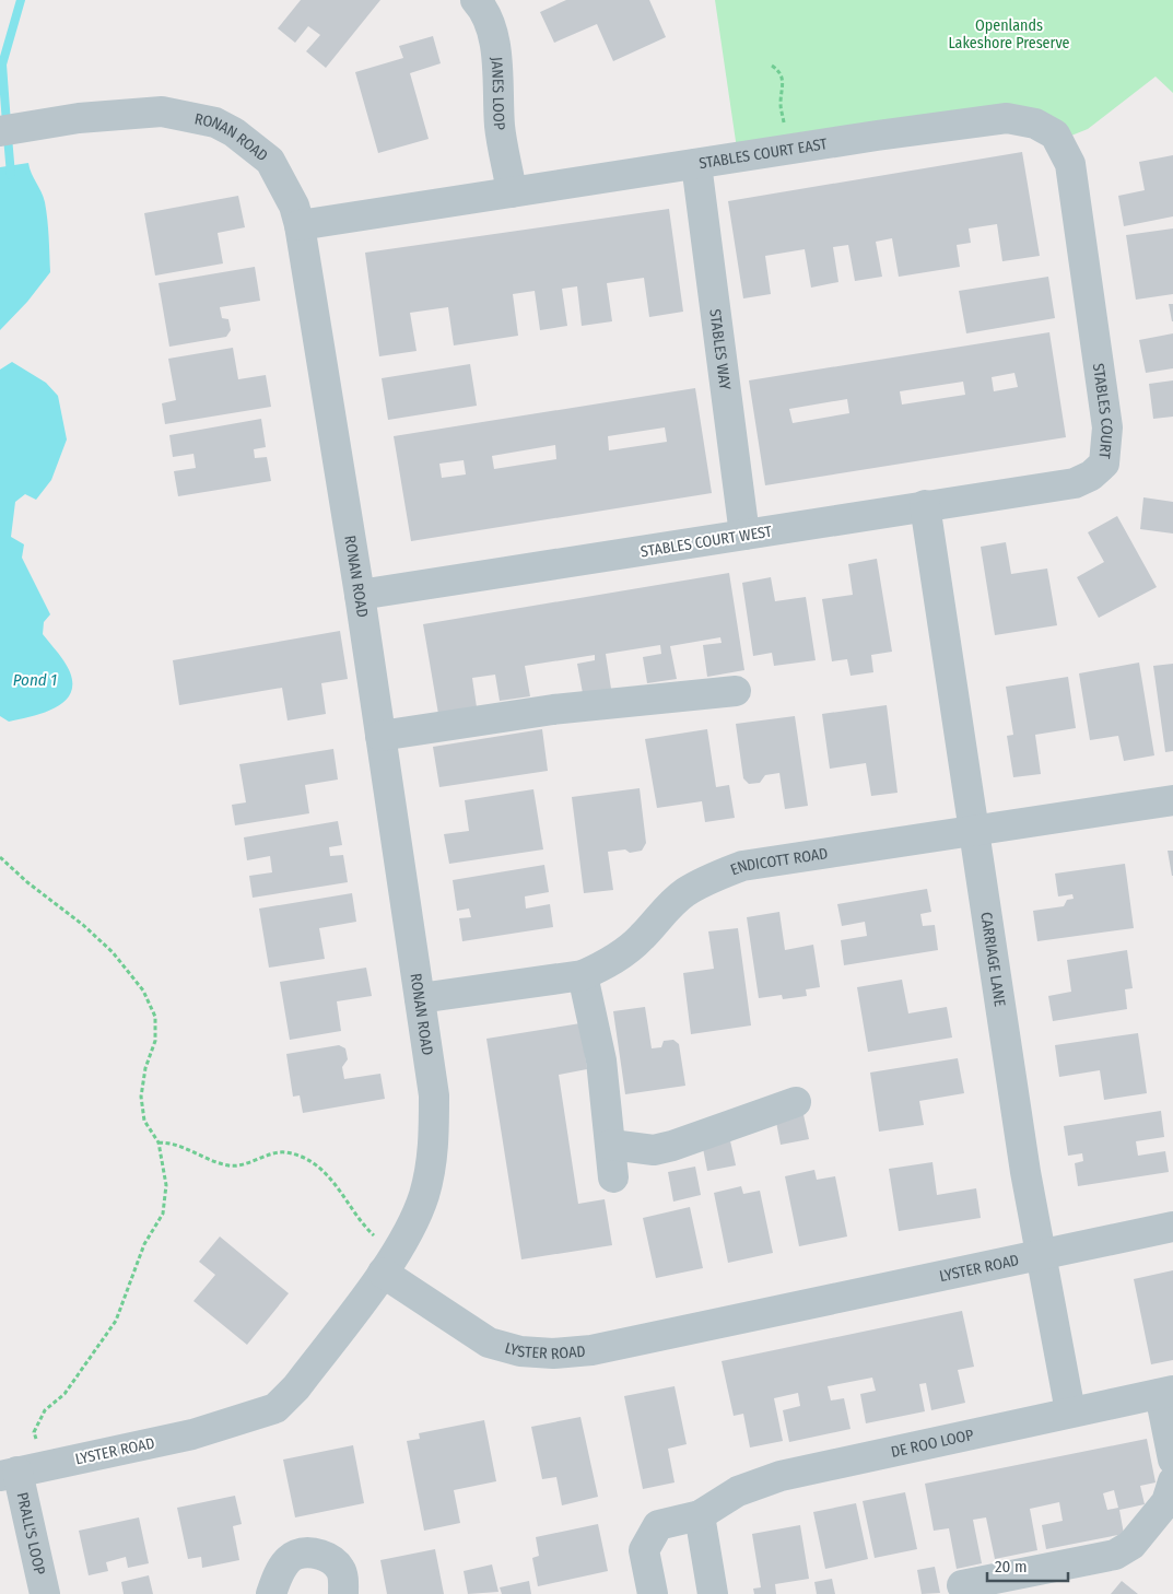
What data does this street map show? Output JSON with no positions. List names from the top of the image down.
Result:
{
  "streets": {
    "street": [
      "JANES LOOP",
      "RONAN ROAD",
      "STABLES COURT EAST",
      "STABLES WAY",
      "STABLES COURT",
      "STABLES COURT WEST",
      "ENDICOTT ROAD",
      "CARRIAGE LANE",
      "LYSTER ROAD",
      "DE ROO LOOP",
      "PRALL'S LOOP"
    ]
  },
  "crossings": [
    ["JANES LOOP", "STABLES COURT EAST"],
    ["RONAN ROAD", "STABLES COURT EAST"],
    ["RONAN ROAD", "STABLES COURT WEST"],
    ["RONAN ROAD", "ENDICOTT ROAD"],
    ["RONAN ROAD", "LYSTER ROAD"],
    ["STABLES COURT EAST", "STABLES WAY"],
    ["STABLES COURT EAST", "STABLES COURT"],
    ["STABLES WAY", "STABLES COURT WEST"],
    ["STABLES COURT", "STABLES COURT WEST"],
    ["STABLES COURT WEST", "CARRIAGE LANE"],
    ["ENDICOTT ROAD", "CARRIAGE LANE"],
    ["CARRIAGE LANE", "LYSTER ROAD"],
    ["CARRIAGE LANE", "DE ROO LOOP"],
    ["LYSTER ROAD", "PRALL'S LOOP"]
  ],
  "water": ["Pond 1"],
  "parks": ["Openlands Lakeshore Preserve"],
  "scale_bar": "20 m"
}
